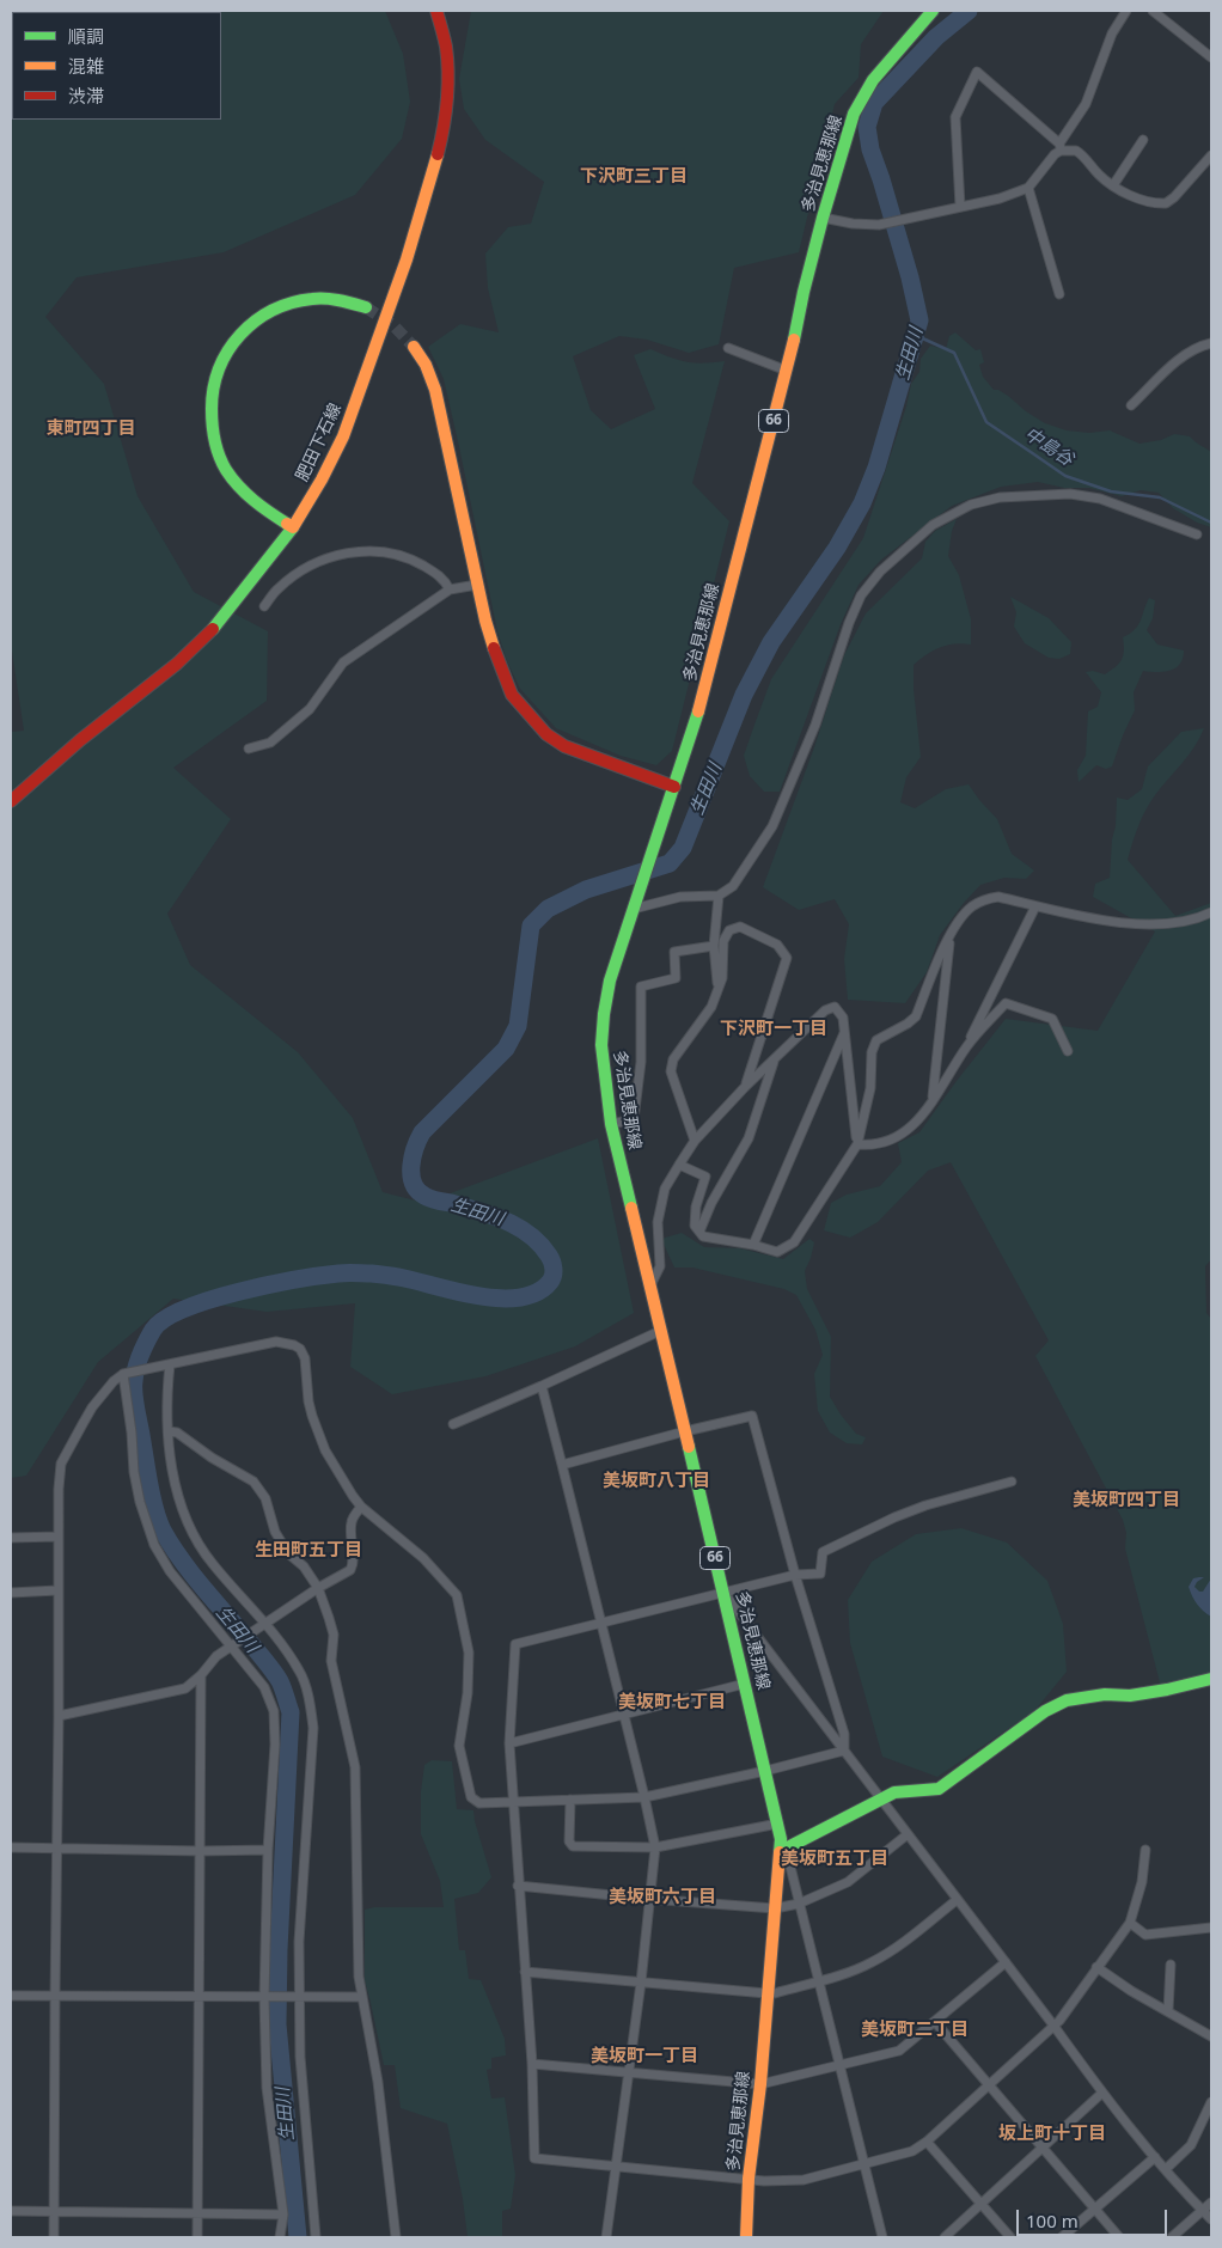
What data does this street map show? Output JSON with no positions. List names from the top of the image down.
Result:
{
  "streets": {
    "main road": ["多治見恵那線", "66", "肥田下石線"]
  },
  "districts": [
    "下沢町三丁目",
    "東町四丁目",
    "下沢町一丁目",
    "美坂町八丁目",
    "美坂町四丁目",
    "生田町五丁目",
    "美坂町七丁目",
    "美坂町五丁目",
    "美坂町六丁目",
    "美坂町二丁目",
    "美坂町一丁目",
    "坂上町十丁目"
  ],
  "water": ["生田川", "中島谷"],
  "legend": ["順調", "混雑", "渋滞"],
  "scale_bar": "100 m"
}
